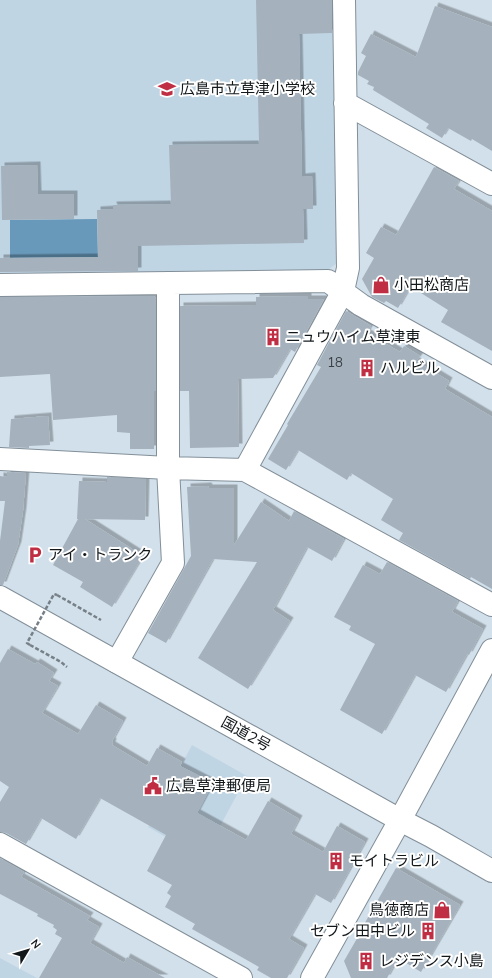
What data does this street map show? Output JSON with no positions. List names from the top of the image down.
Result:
{
  "streets": {
    "main road": ["国道2号"]
  },
  "places": {
    "school or university": ["広島市立草津小学校"],
    "shop": ["小田松商店", "鳥徳商店"],
    "building": [
      "ニュウハイム草津東",
      "ハルビル",
      "モイトラビル",
      "セブン田中ビル",
      "レジデンス小島"
    ],
    "parking": ["アイ・トランク"],
    "public building": ["広島草津郵便局"]
  },
  "house_numbers": ["18"],
  "north": "top right"
}
